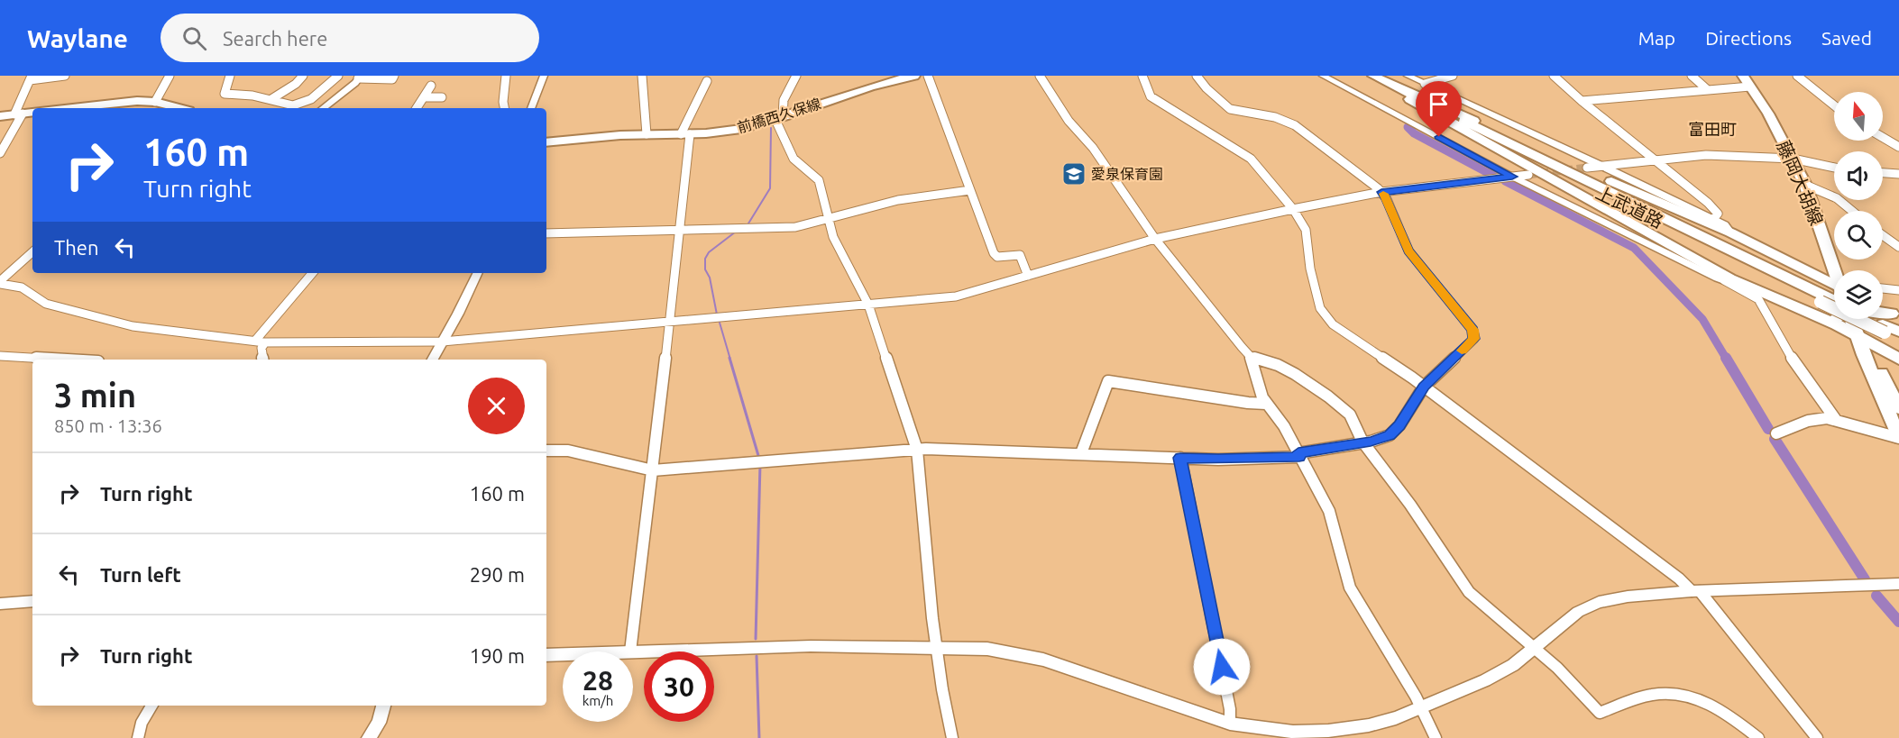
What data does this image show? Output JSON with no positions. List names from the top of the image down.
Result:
{
  "streets": {
    "main road": ["前橋西久保線", "藤岡大胡線", "上武道路"]
  },
  "districts": ["富田町"],
  "places": {
    "school or university": ["愛泉保育園"]
  },
  "north": "top",
  "page": {
    "header": "Waylane",
    "search": "Search here",
    "nav": ["Map", "Directions", "Saved"],
    "turn": ["160 m", "Turn right"],
    "then": "Then",
    "heading": ["3 min", "850 m · 13:36"],
    "list": [
      {
        "name": "Turn right",
        "value": "160 m"
      },
      {
        "name": "Turn left",
        "value": "290 m"
      },
      {
        "name": "Turn right",
        "value": "190 m"
      }
    ],
    "speed": "28 km/h",
    "limit": "30"
  }
}
